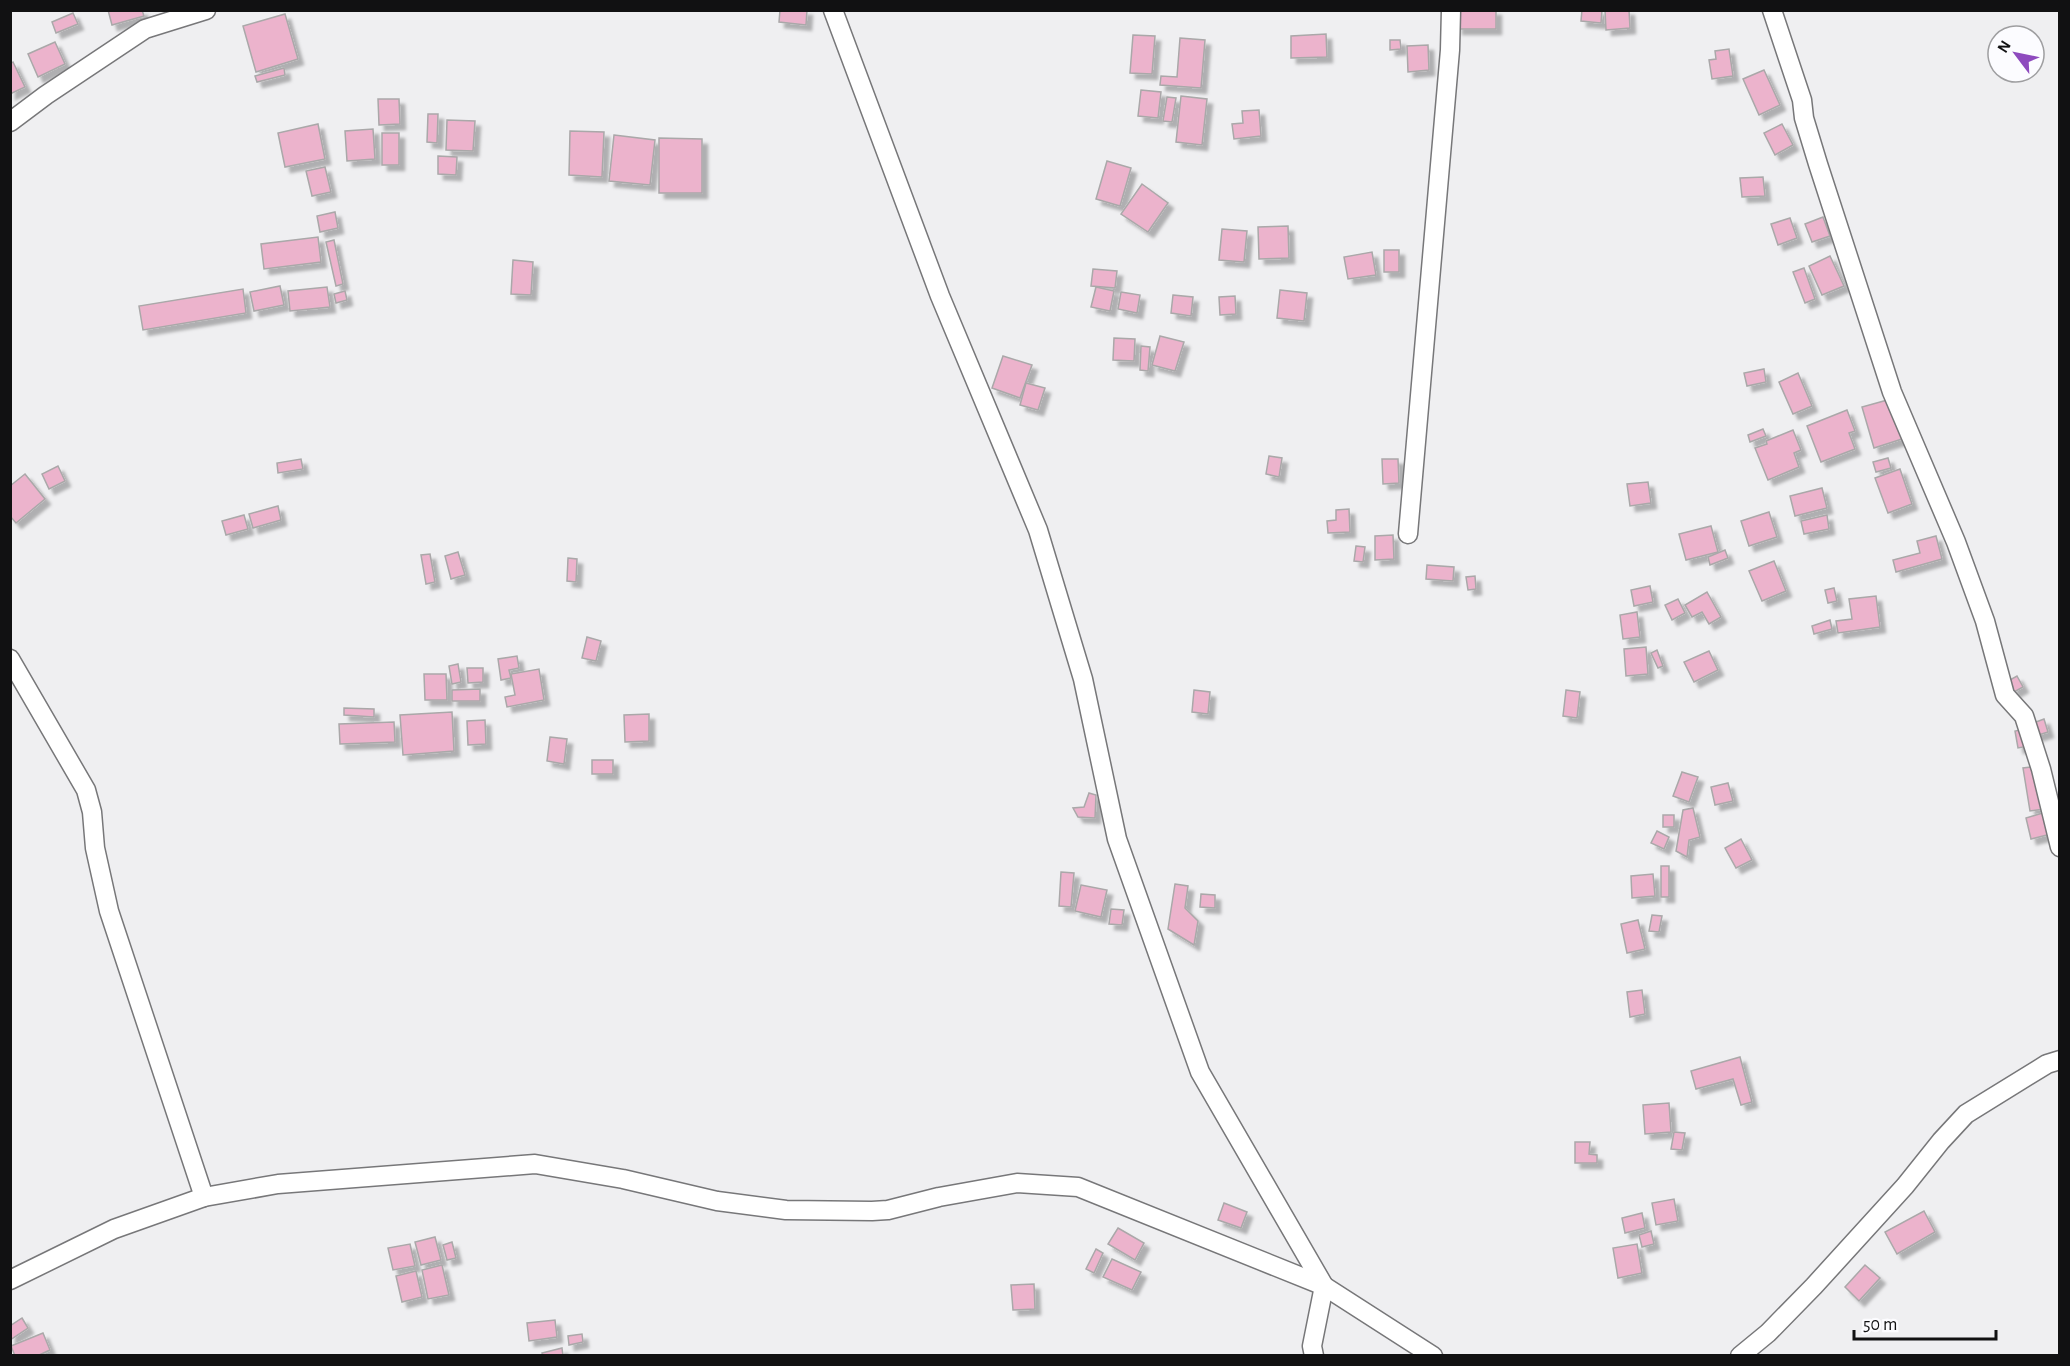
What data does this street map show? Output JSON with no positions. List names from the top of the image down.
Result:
{
  "scale_bar": "50 m",
  "north": "top left"
}
